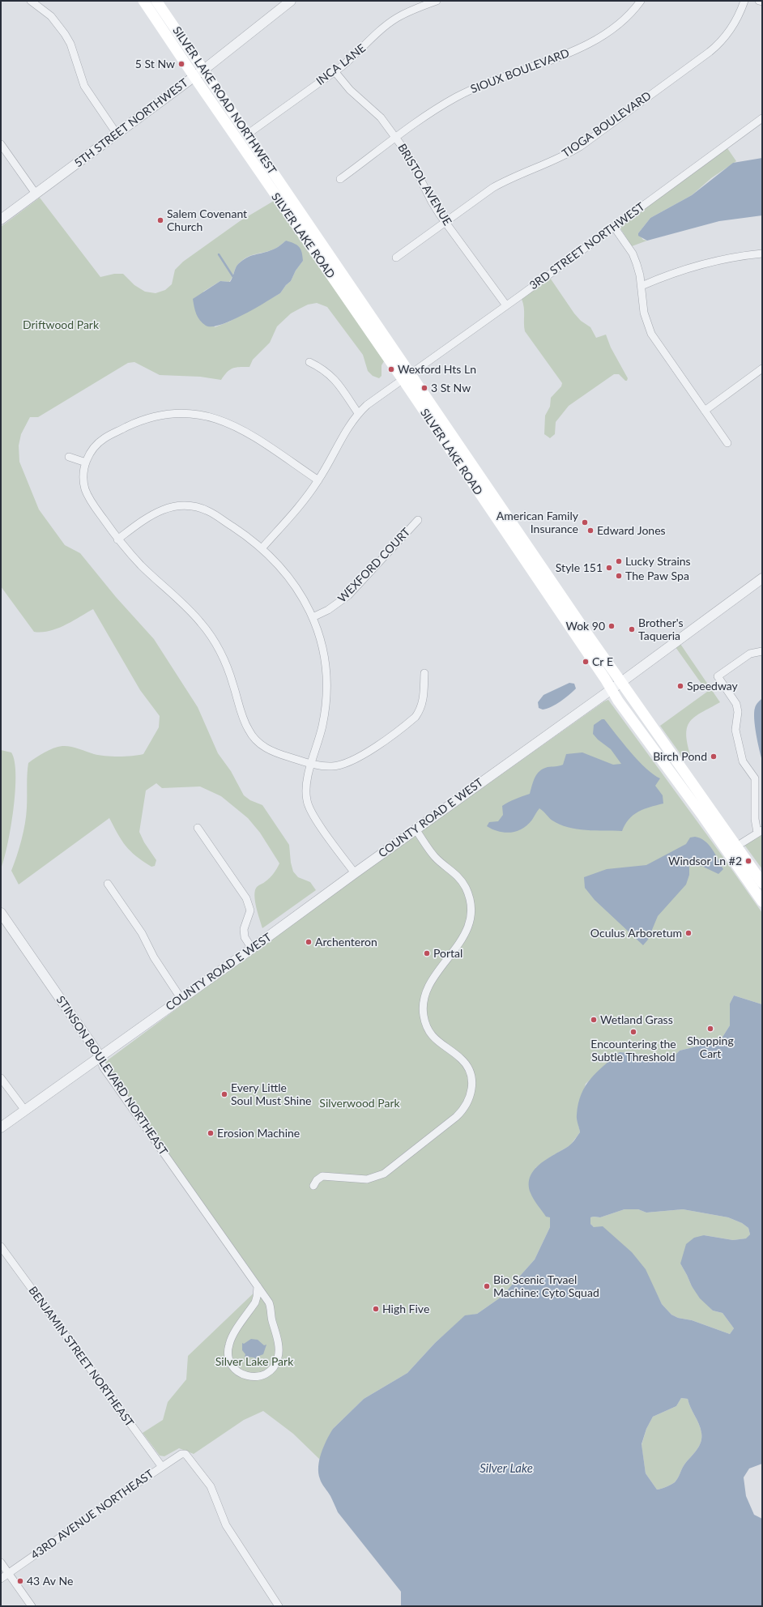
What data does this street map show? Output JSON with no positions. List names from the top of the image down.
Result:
{
  "streets": {
    "main road": ["SILVER LAKE ROAD NORTHWEST", "SILVER LAKE ROAD"],
    "street": [
      "INCA LANE",
      "SIOUX BOULEVARD",
      "5TH STREET NORTHWEST",
      "TIOGA BOULEVARD",
      "BRISTOL AVENUE",
      "3RD STREET NORTHWEST",
      "WEXFORD COURT",
      "COUNTY ROAD E WEST",
      "STINSON BOULEVARD NORTHEAST",
      "BENJAMIN STREET NORTHEAST",
      "43RD AVENUE NORTHEAST"
    ]
  },
  "crossings": [
    ["INCA LANE", "SILVER LAKE ROAD NORTHWEST"],
    ["INCA LANE", "BRISTOL AVENUE"],
    ["SIOUX BOULEVARD", "BRISTOL AVENUE"],
    ["SILVER LAKE ROAD NORTHWEST", "5TH STREET NORTHWEST"],
    ["SILVER LAKE ROAD NORTHWEST", "SILVER LAKE ROAD"],
    ["SILVER LAKE ROAD NORTHWEST", "3RD STREET NORTHWEST"],
    ["SILVER LAKE ROAD NORTHWEST", "COUNTY ROAD E WEST"],
    ["5TH STREET NORTHWEST", "SILVER LAKE ROAD"],
    ["TIOGA BOULEVARD", "BRISTOL AVENUE"],
    ["BRISTOL AVENUE", "3RD STREET NORTHWEST"],
    ["SILVER LAKE ROAD", "3RD STREET NORTHWEST"],
    ["SILVER LAKE ROAD", "COUNTY ROAD E WEST"],
    ["COUNTY ROAD E WEST", "STINSON BOULEVARD NORTHEAST"],
    ["BENJAMIN STREET NORTHEAST", "43RD AVENUE NORTHEAST"]
  ],
  "water": ["Silver Lake"],
  "parks": ["Driftwood Park", "Silverwood Park", "Silver Lake Park"],
  "places": [
    "5 St Nw",
    "Salem Covenant Church",
    "Wexford Hts Ln",
    "3 St Nw",
    "American Family Insurance",
    "Edward Jones",
    "Lucky Strains",
    "Style 151",
    "The Paw Spa",
    "Wok 90",
    "Brother's Taqueria",
    "Cr E",
    "Speedway",
    "Birch Pond",
    "Windsor Ln #2",
    "Oculus Arboretum",
    "Archenteron",
    "Portal",
    "Wetland Grass",
    "Shopping Cart",
    "Encountering the Subtle Threshold",
    "Every Little Soul Must Shine",
    "Erosion Machine",
    "Bio Scenic Trvael Machine: Cyto Squad",
    "High Five",
    "43 Av Ne"
  ]
}
